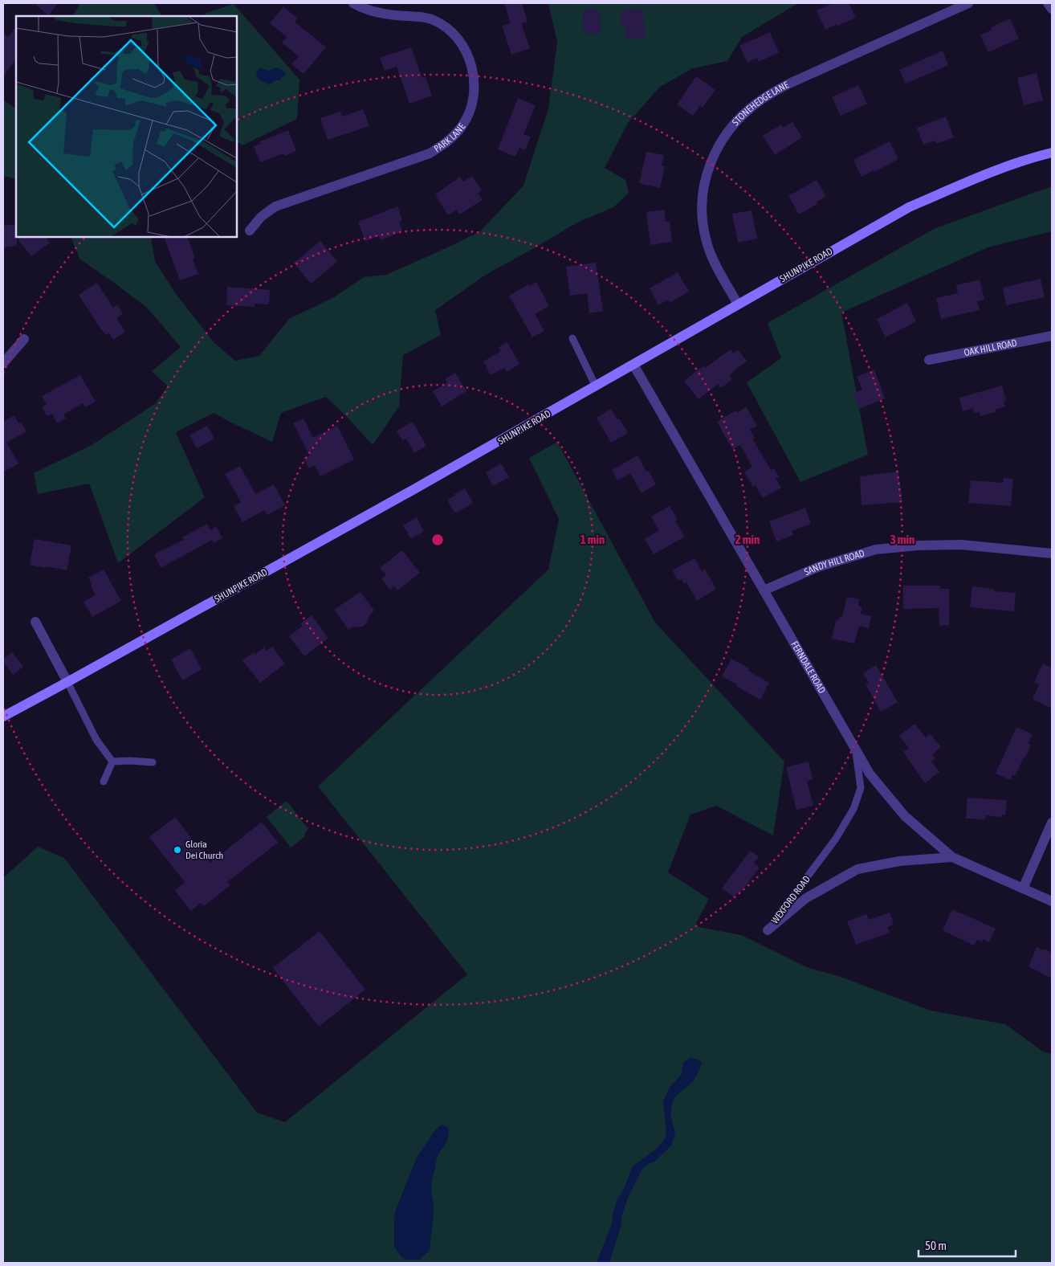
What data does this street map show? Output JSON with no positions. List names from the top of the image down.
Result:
{
  "streets": {
    "main road": ["SHUNPIKE ROAD"],
    "street": [
      "STONEHEDGE LANE",
      "PARK LANE",
      "OAK HILL ROAD",
      "SANDY HILL ROAD",
      "FERNDALE ROAD",
      "WEXFORD ROAD"
    ]
  },
  "crossings": [
    ["STONEHEDGE LANE", "SHUNPIKE ROAD"],
    ["SHUNPIKE ROAD", "FERNDALE ROAD"],
    ["SANDY HILL ROAD", "FERNDALE ROAD"],
    ["FERNDALE ROAD", "WEXFORD ROAD"]
  ],
  "places": ["Gloria Dei Church"],
  "scale_bar": "50 m",
  "rings": ["1 min", "2 min", "3 min"]
}
